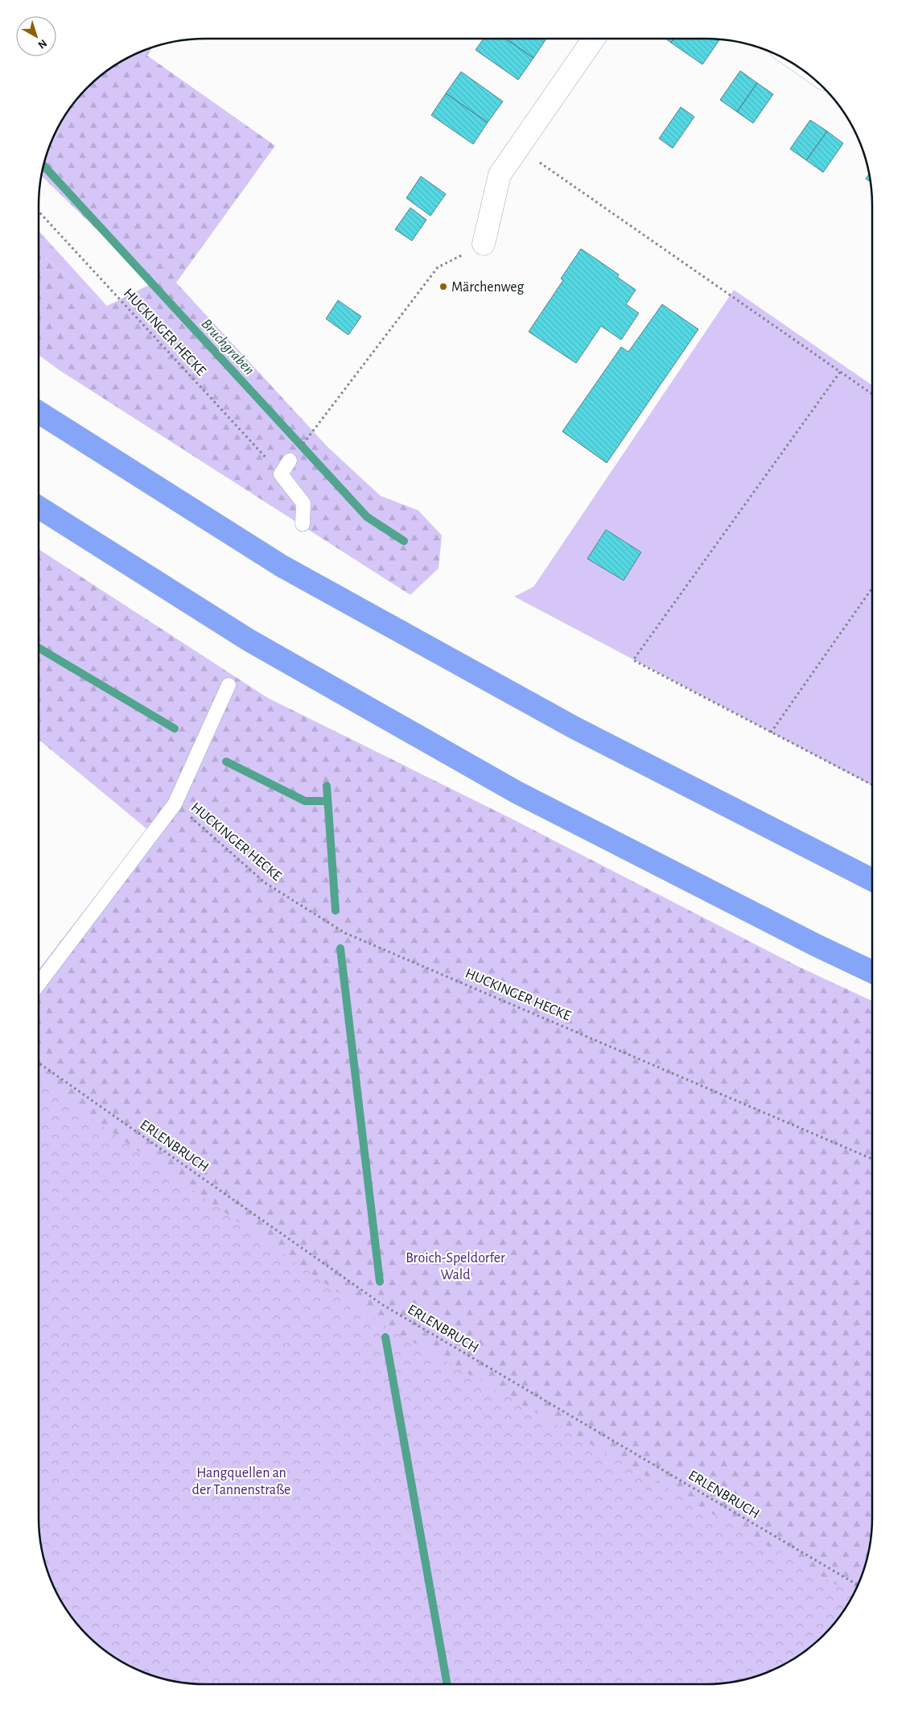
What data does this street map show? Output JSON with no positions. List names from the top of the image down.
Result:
{
  "streets": {
    "path": ["HUCKINGER HECKE", "ERLENBRUCH"]
  },
  "water": ["Bruchgraben"],
  "parks": ["Broich-Speldorfer Wald", "Hangquellen an der Tannenstraße"],
  "places": ["Märchenweg"],
  "north": "bottom right"
}
